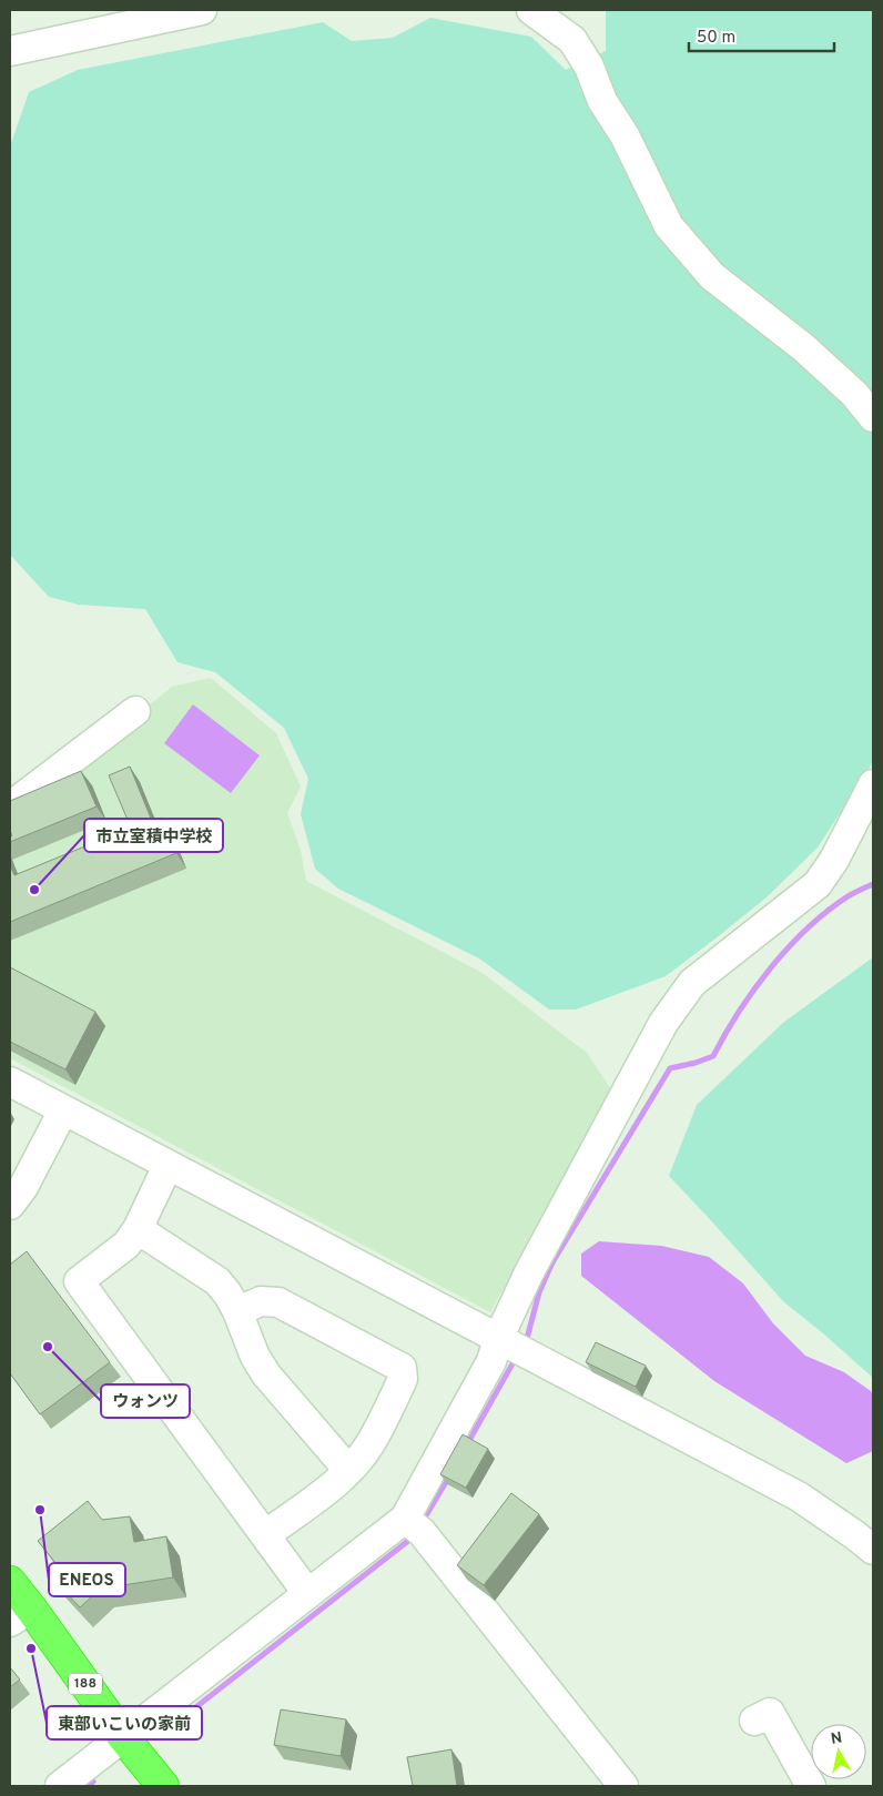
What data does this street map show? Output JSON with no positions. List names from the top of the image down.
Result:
{
  "streets": {
    "highway": ["188"]
  },
  "places": [
    "市立室積中学校",
    "ウォンツ",
    "ENEOS",
    "東部いこいの家前"
  ],
  "scale_bar": "50 m",
  "north": "top"
}
